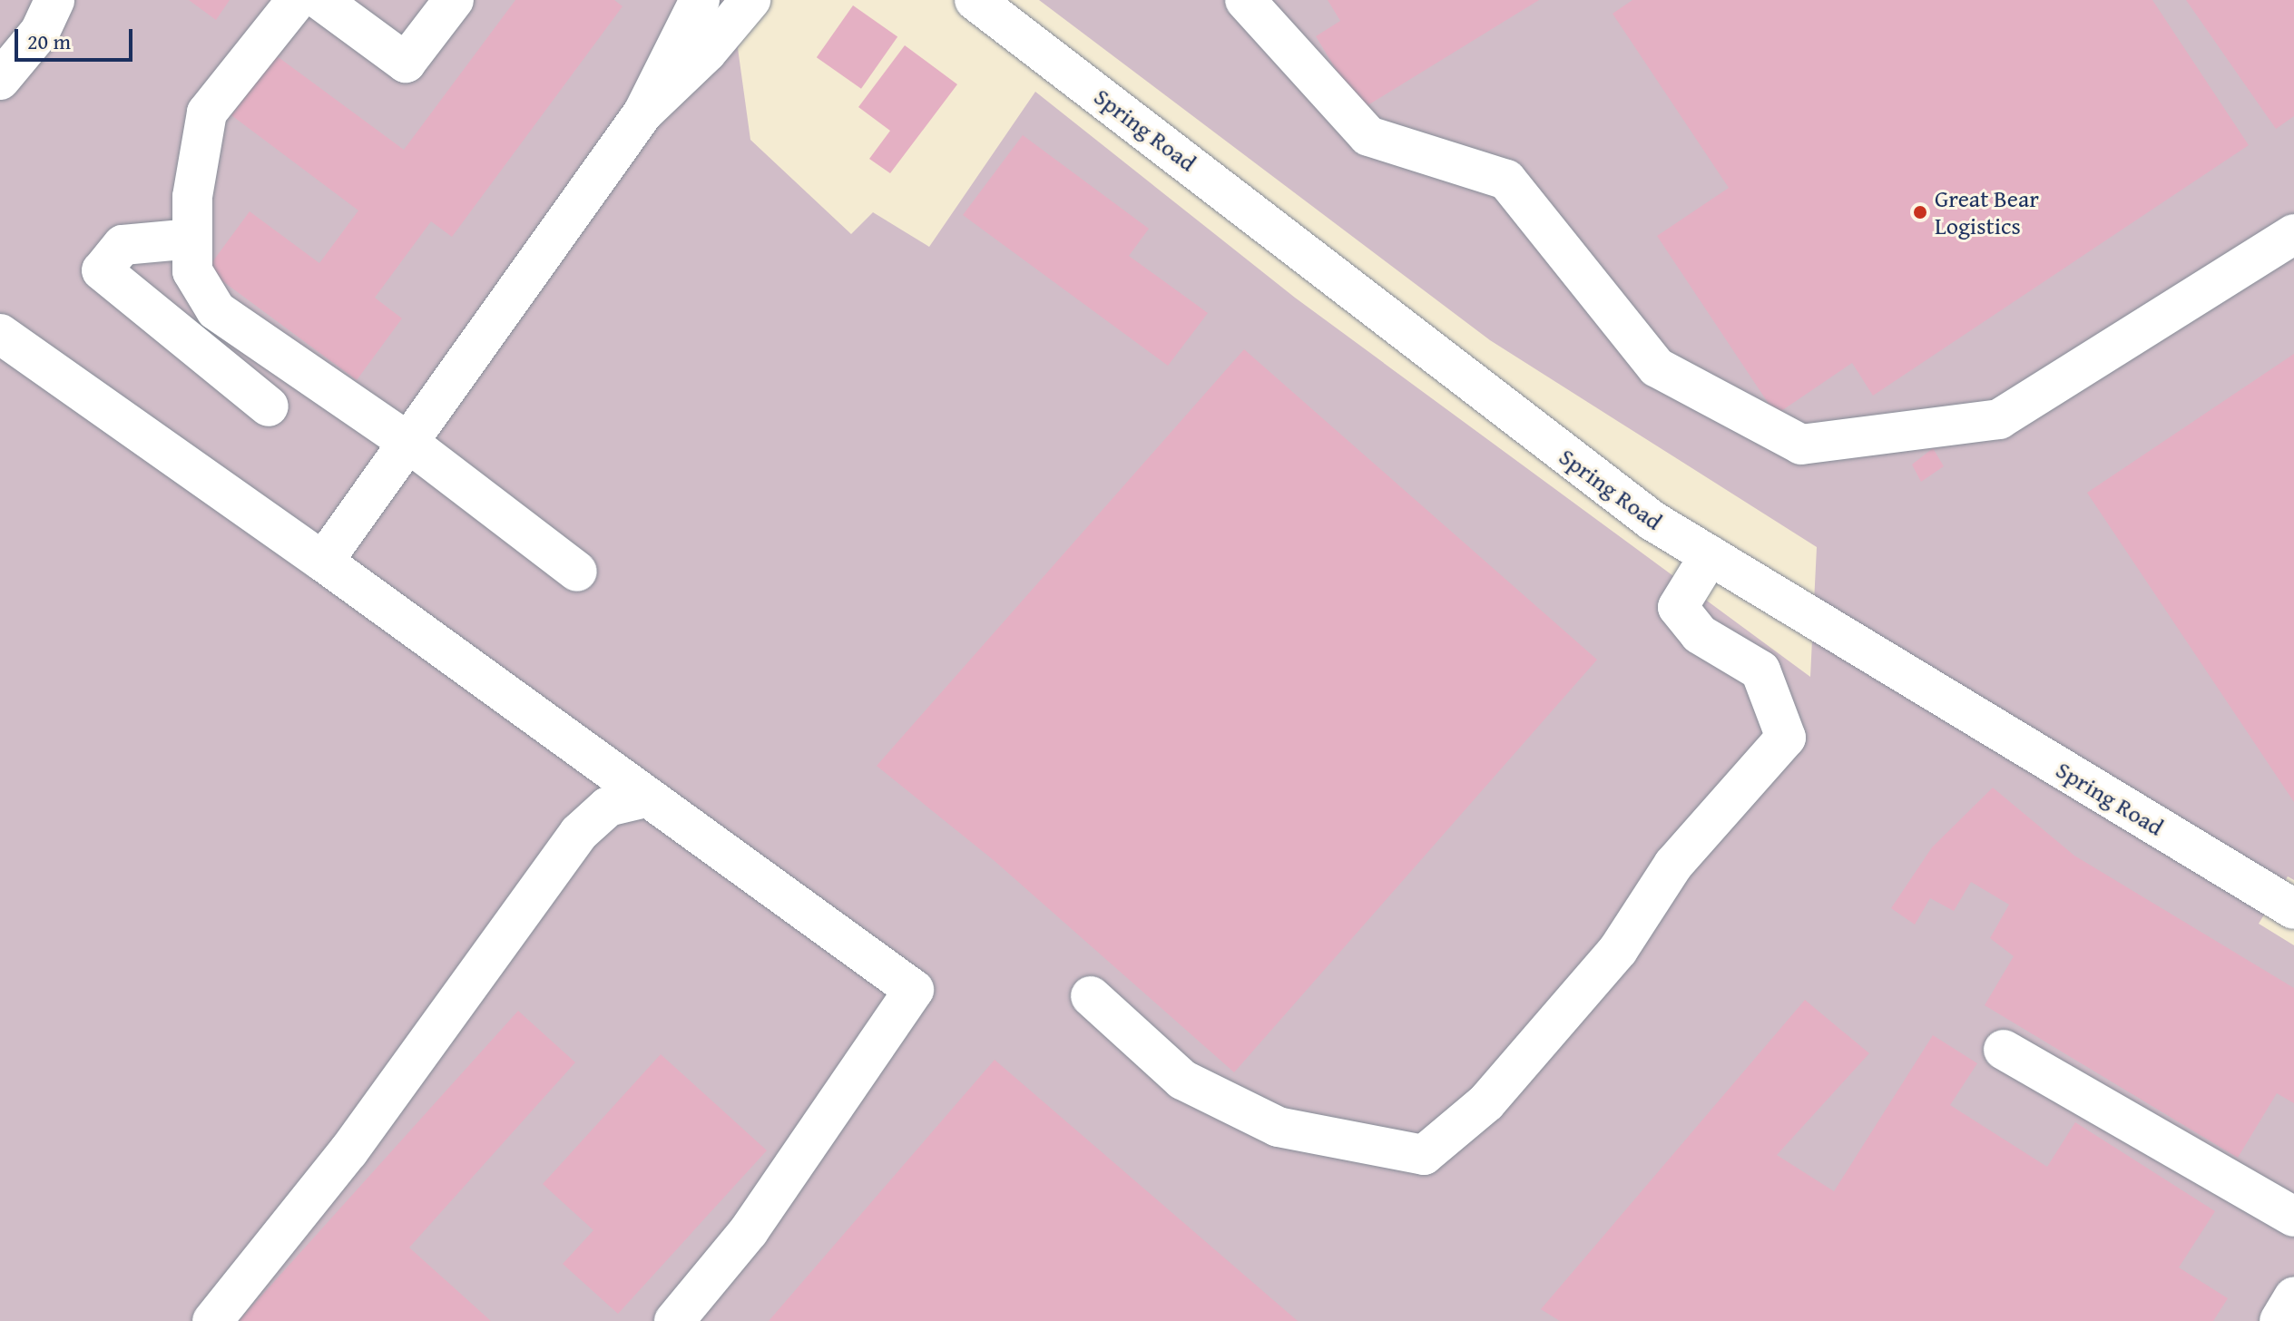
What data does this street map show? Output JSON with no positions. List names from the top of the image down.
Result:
{
  "streets": {
    "main road": ["Spring Road"]
  },
  "places": ["Great Bear Logistics"],
  "scale_bar": "20 m"
}
